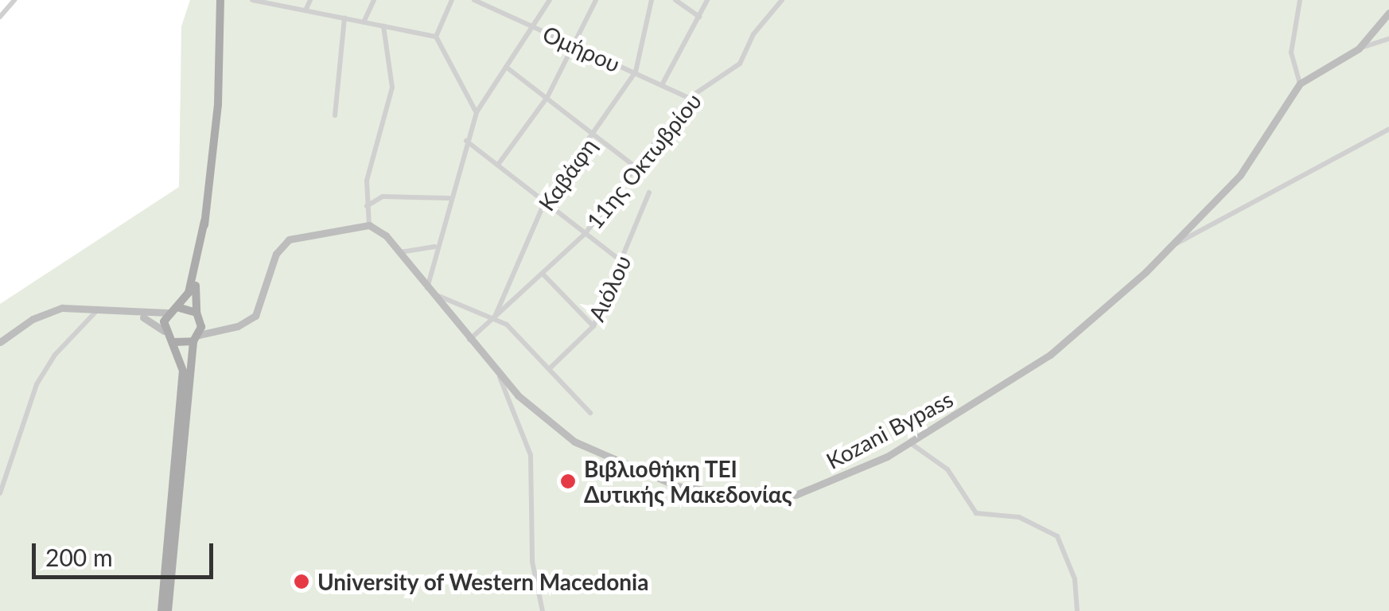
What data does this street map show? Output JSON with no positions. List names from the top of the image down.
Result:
{
  "streets": {
    "main road": ["Kozani Bypass"],
    "street": [
      "Ομήρου",
      "11ης Οκτωβρίου",
      "Καβάφη",
      "Αιόλου"
    ]
  },
  "crossings": [
    ["Ομήρου", "11ης Οκτωβρίου"],
    ["Ομήρου", "Καβάφη"],
    ["11ης Οκτωβρίου", "Καβάφη"],
    ["Καβάφη", "Kozani Bypass"]
  ],
  "places": ["Βιβλιοθήκη ΤΕΙ Δυτικής Μακεδονίας", "University of Western Macedonia"],
  "scale_bar": "200 m"
}
